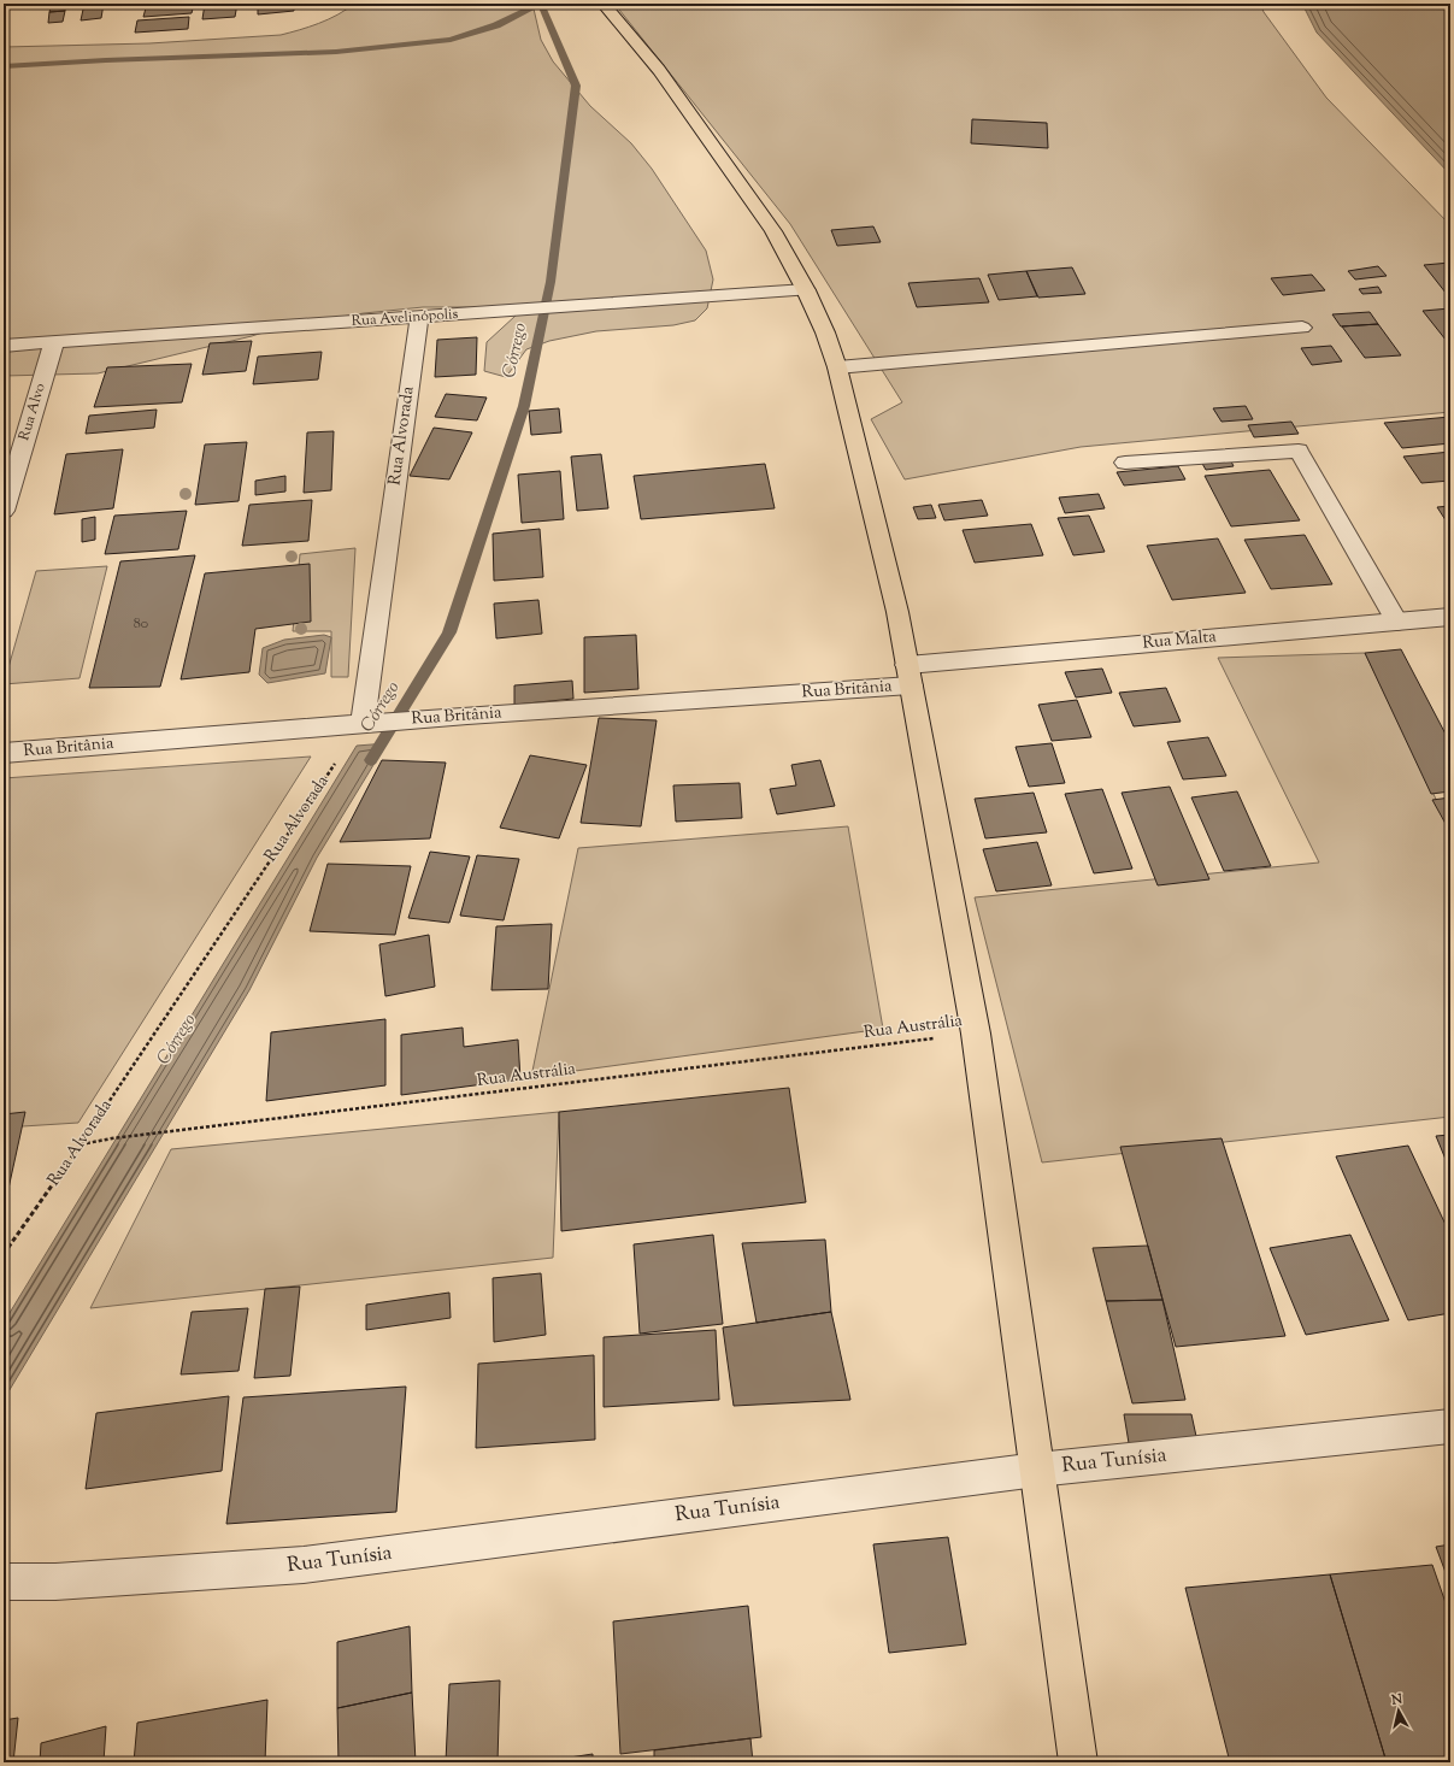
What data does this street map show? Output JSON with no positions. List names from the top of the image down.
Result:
{
  "streets": {
    "street": [
      "Rua Avelinópolis",
      "Rua Alvo",
      "Rua Alvorada",
      "Rua Malta",
      "Rua Britânia",
      "Rua Tunísia"
    ],
    "path": ["Rua Austrália"]
  },
  "crossings": [
    ["Rua Avelinópolis", "Rua Alvo"],
    ["Rua Avelinópolis", "Rua Alvorada"],
    ["Rua Alvorada", "Rua Britânia"],
    ["Rua Alvorada", "Rua Austrália"],
    ["Rua Malta", "Rua Britânia"]
  ],
  "water": ["Córrego"],
  "house_numbers": ["80"],
  "north": "top"
}
